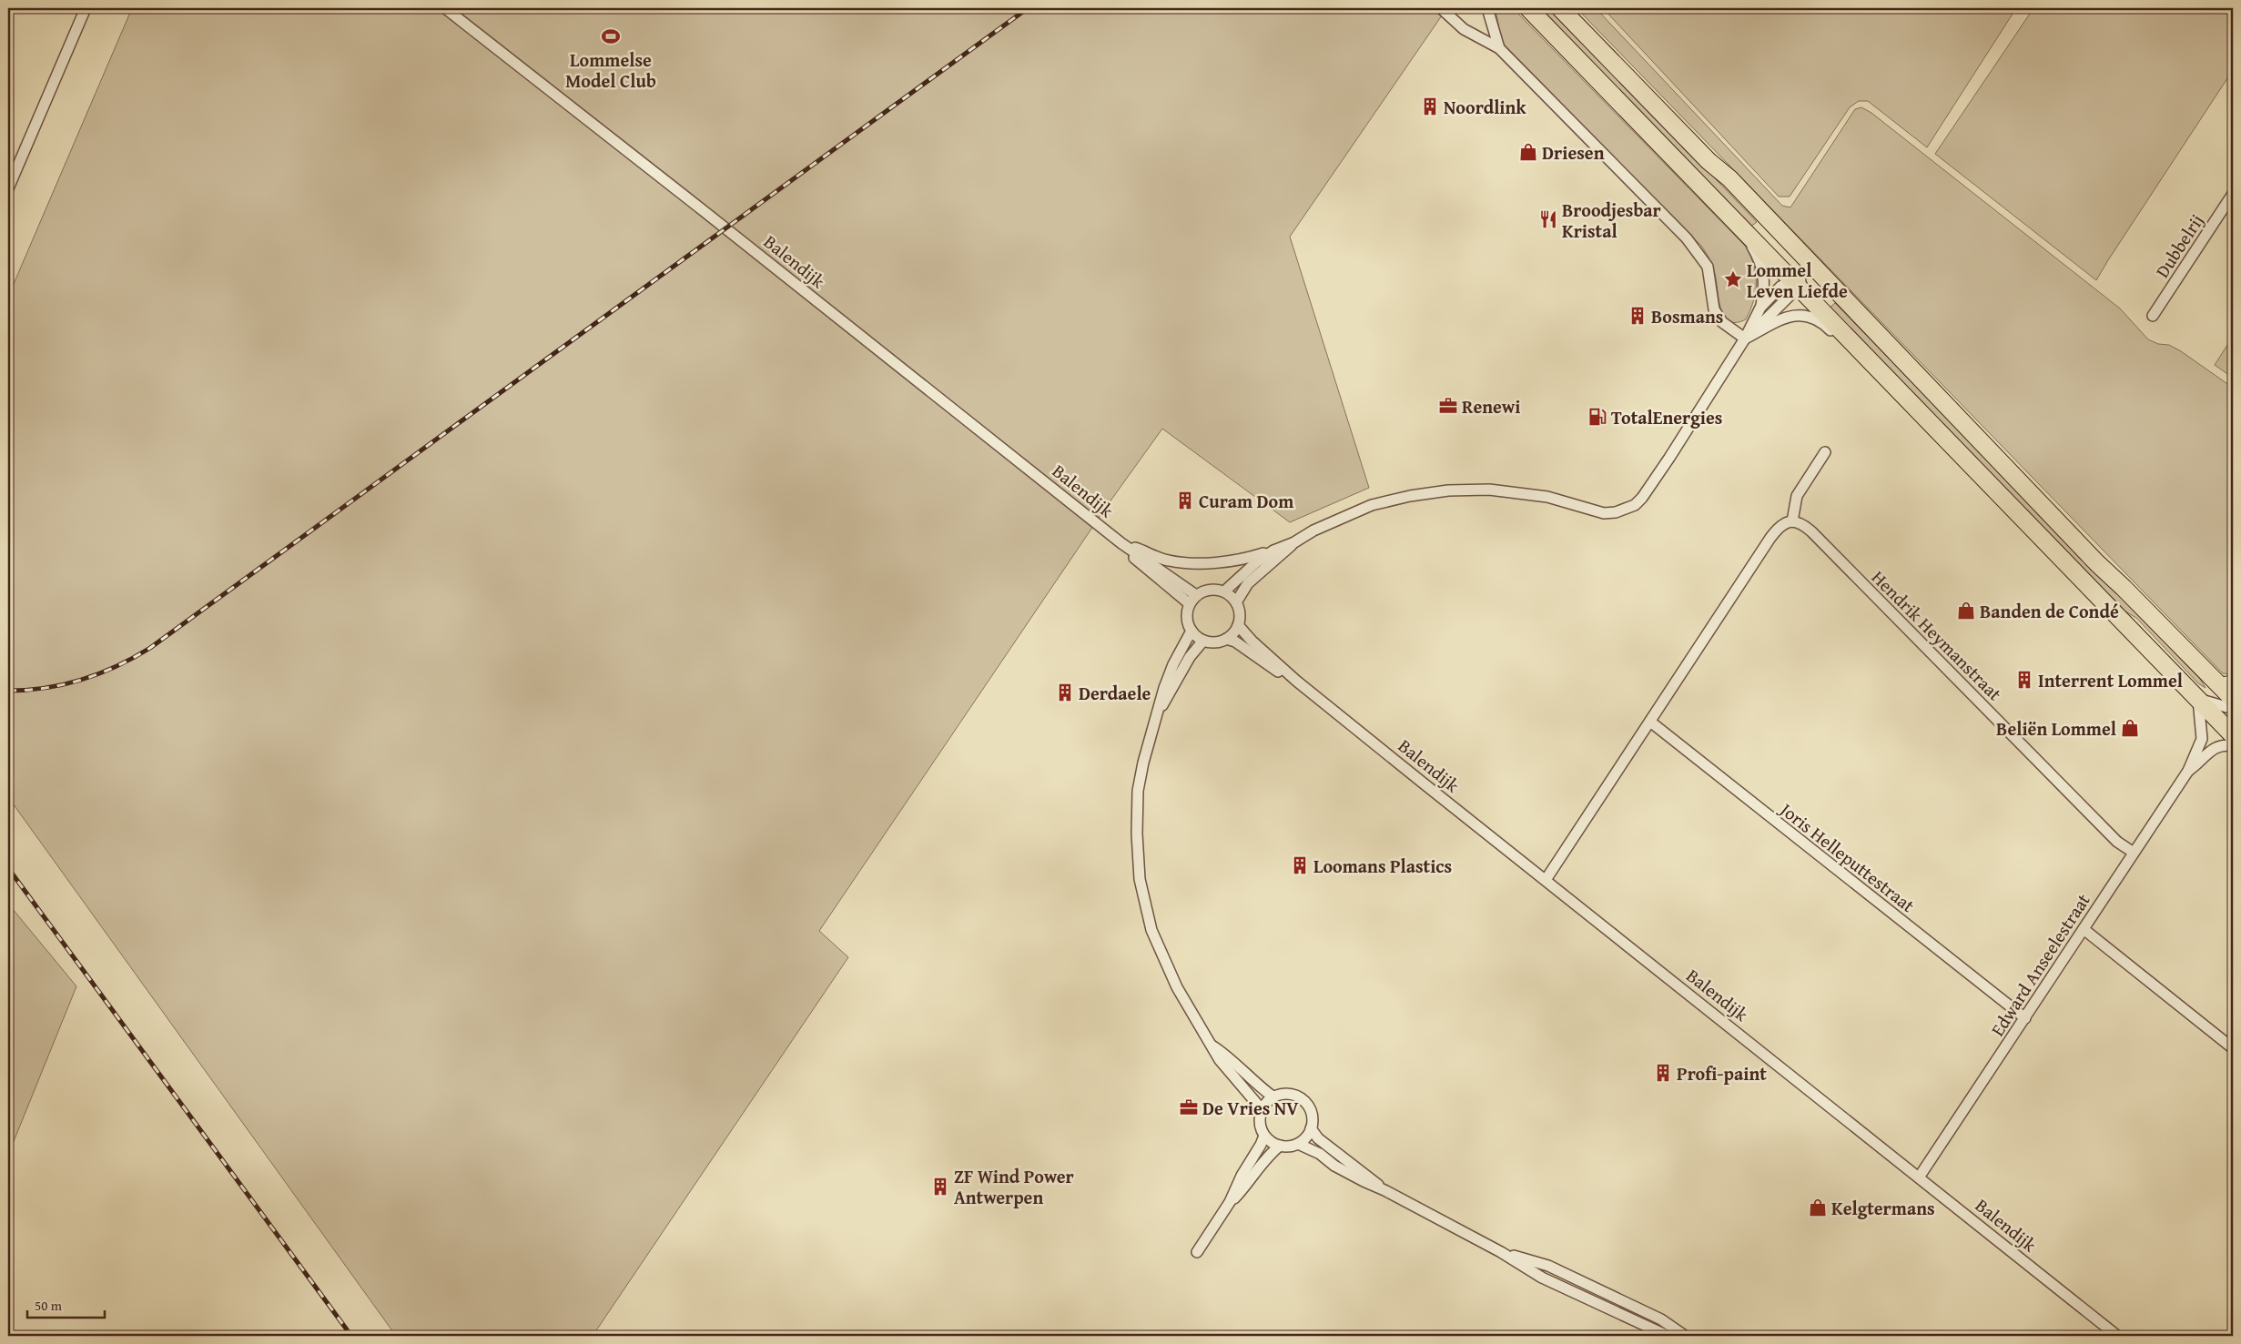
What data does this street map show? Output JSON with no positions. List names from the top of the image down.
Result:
{
  "streets": {
    "street": [
      "Dubbelrij",
      "Balendijk",
      "Hendrik Heymanstraat",
      "Joris Helleputtestraat",
      "Edward Anseelestraat"
    ]
  },
  "crossings": [
    ["Balendijk", "Edward Anseelestraat"],
    ["Hendrik Heymanstraat", "Edward Anseelestraat"],
    ["Joris Helleputtestraat", "Edward Anseelestraat"]
  ],
  "places": {
    "sports": ["Lommelse Model Club"],
    "building": [
      "Noordlink",
      "Bosmans",
      "Curam Dom",
      "Interrent Lommel",
      "Derdaele",
      "Loomans Plastics",
      "Profi-paint",
      "ZF Wind Power Antwerpen"
    ],
    "shop": [
      "Driesen",
      "Banden de Condé",
      "Beliën Lommel",
      "Kelgtermans"
    ],
    "restaurant": ["Broodjesbar Kristal"],
    "place": ["Lommel Leven Liefde"],
    "office": ["Renewi", "De Vries NV"],
    "fuel station": ["TotalEnergies"]
  },
  "scale_bar": "50 m"
}
